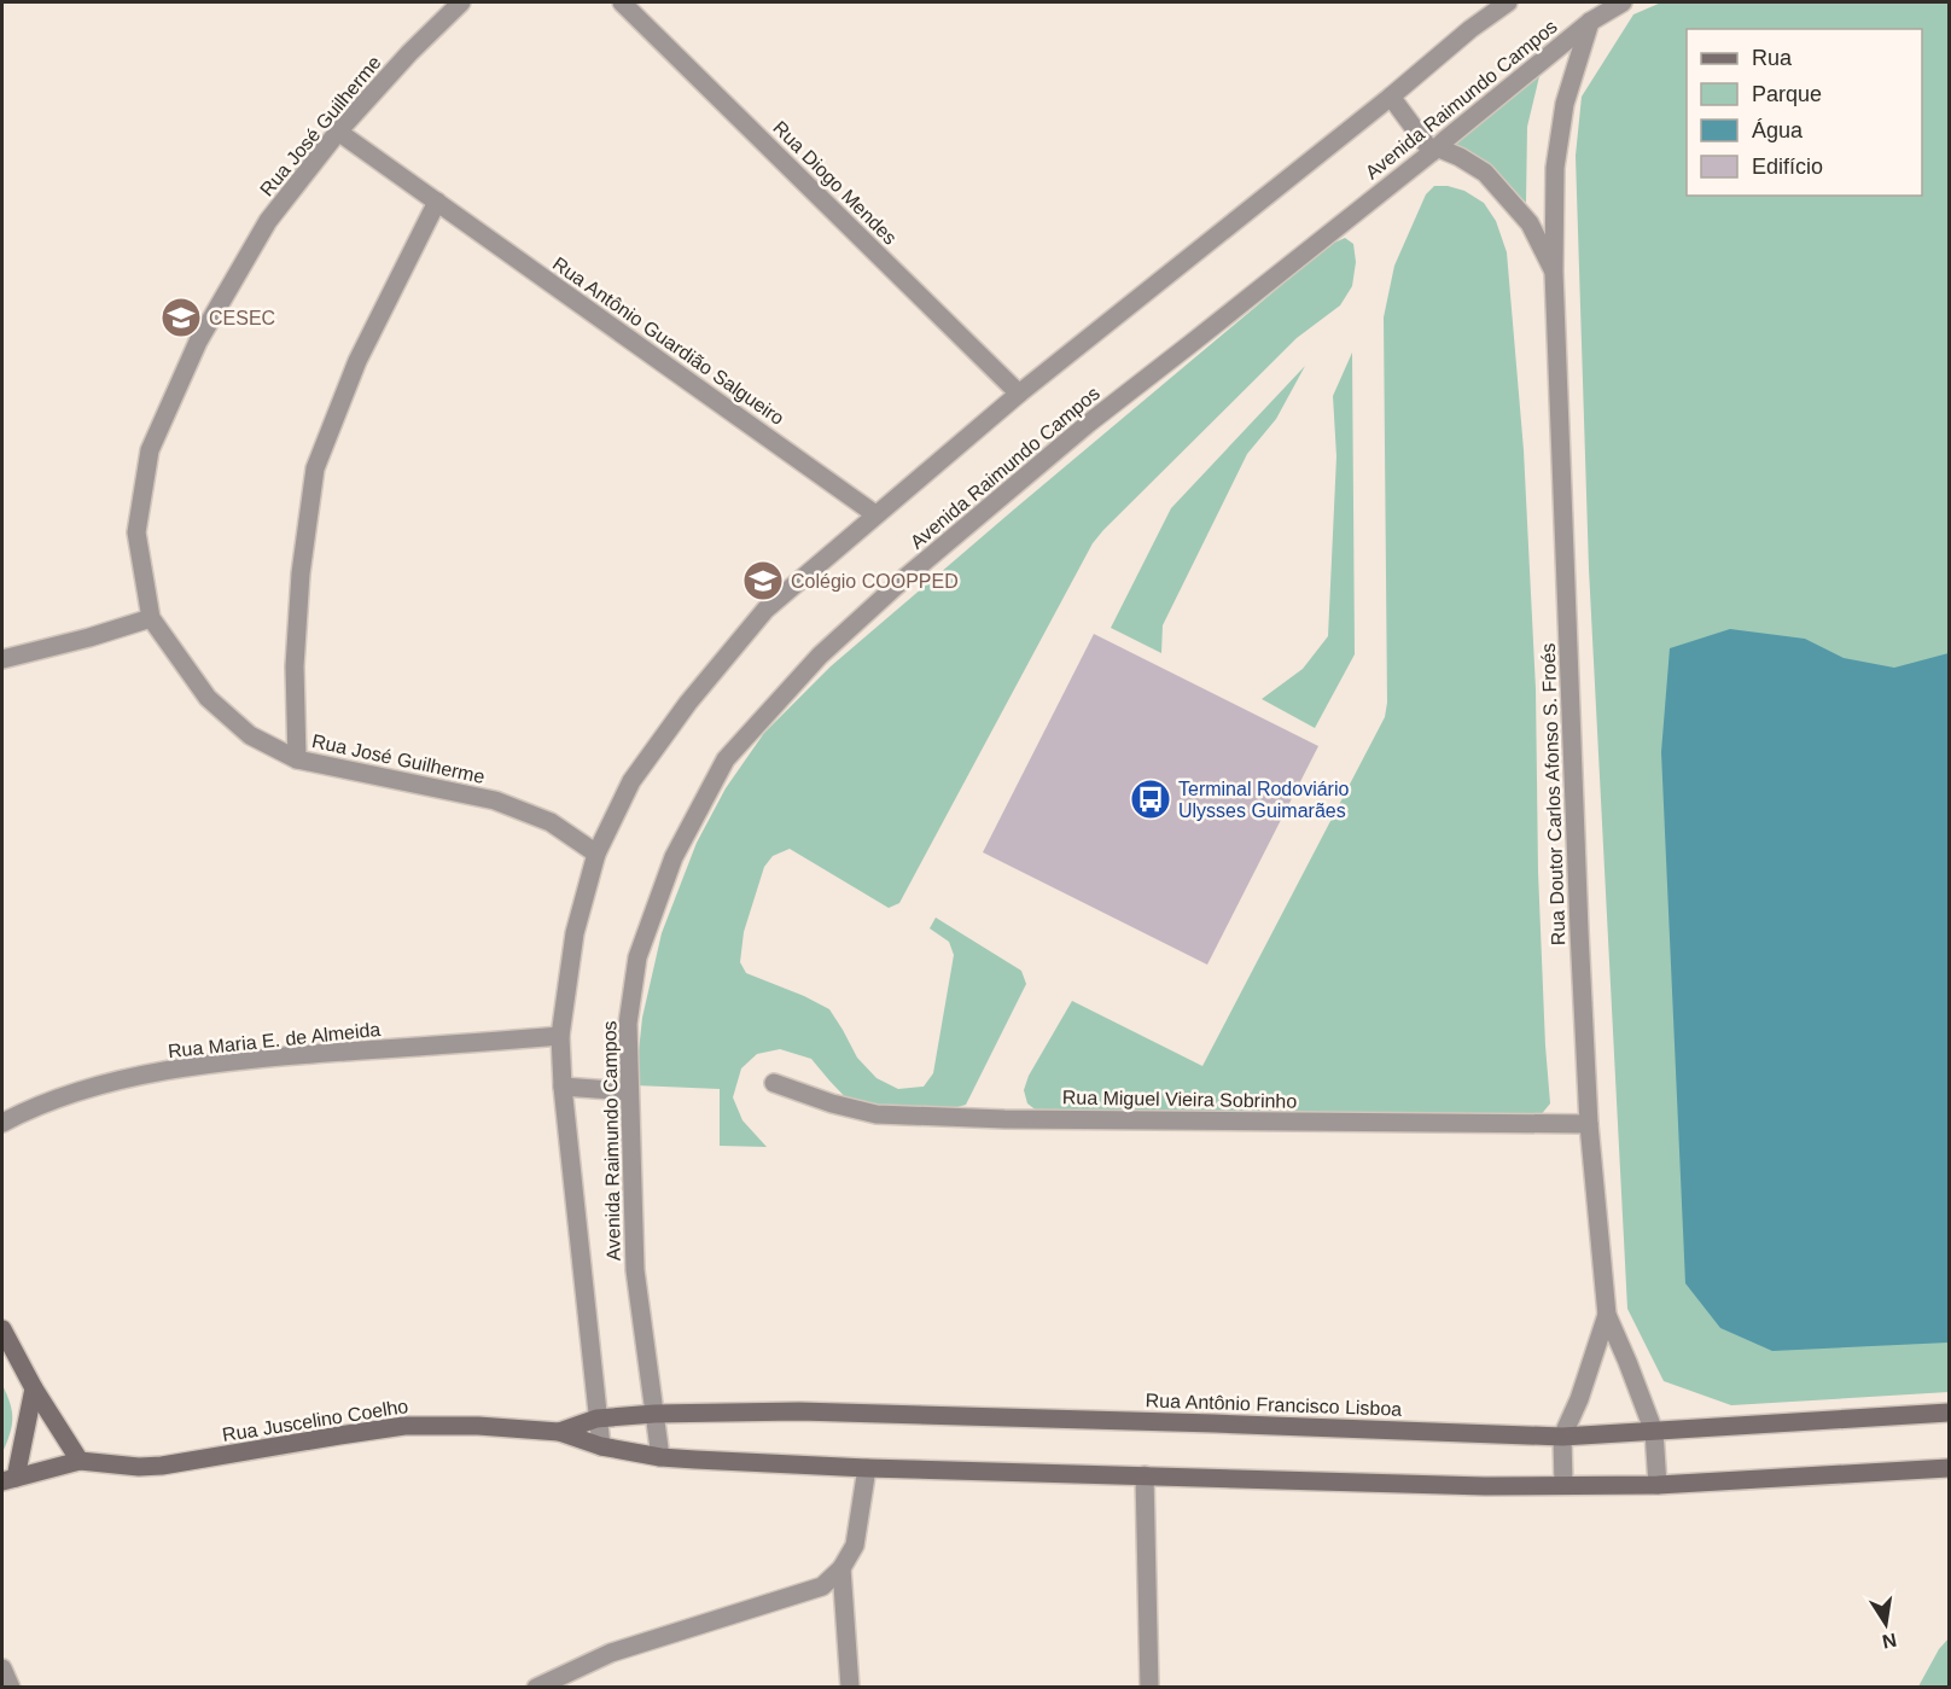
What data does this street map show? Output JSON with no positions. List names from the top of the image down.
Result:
{
  "streets": {
    "main road": ["Rua Antônio Francisco Lisboa", "Rua Juscelino Coelho"],
    "street": [
      "Avenida Raimundo Campos",
      "Rua José Guilherme",
      "Rua Diogo Mendes",
      "Rua Antônio Guardião Salgueiro",
      "Rua Doutor Carlos Afonso S. Froés",
      "Rua Maria E. de Almeida",
      "Rua Miguel Vieira Sobrinho"
    ]
  },
  "crossings": [
    ["Avenida Raimundo Campos", "Rua José Guilherme"],
    ["Avenida Raimundo Campos", "Rua Diogo Mendes"],
    ["Avenida Raimundo Campos", "Rua Antônio Guardião Salgueiro"],
    ["Avenida Raimundo Campos", "Rua Doutor Carlos Afonso S. Froés"],
    ["Avenida Raimundo Campos", "Rua Maria E. de Almeida"],
    ["Avenida Raimundo Campos", "Rua Antônio Francisco Lisboa"],
    ["Avenida Raimundo Campos", "Rua Juscelino Coelho"],
    ["Rua José Guilherme", "Rua Antônio Guardião Salgueiro"],
    ["Rua Doutor Carlos Afonso S. Froés", "Rua Miguel Vieira Sobrinho"],
    ["Rua Antônio Francisco Lisboa", "Rua Juscelino Coelho"]
  ],
  "places": {
    "school or university": ["CESEC", "Colégio COOPPED"],
    "bus stop": ["Terminal Rodoviário Ulysses Guimarães"]
  },
  "legend": [
    "Rua",
    "Parque",
    "Água",
    "Edifício"
  ],
  "north": "bottom"
}
